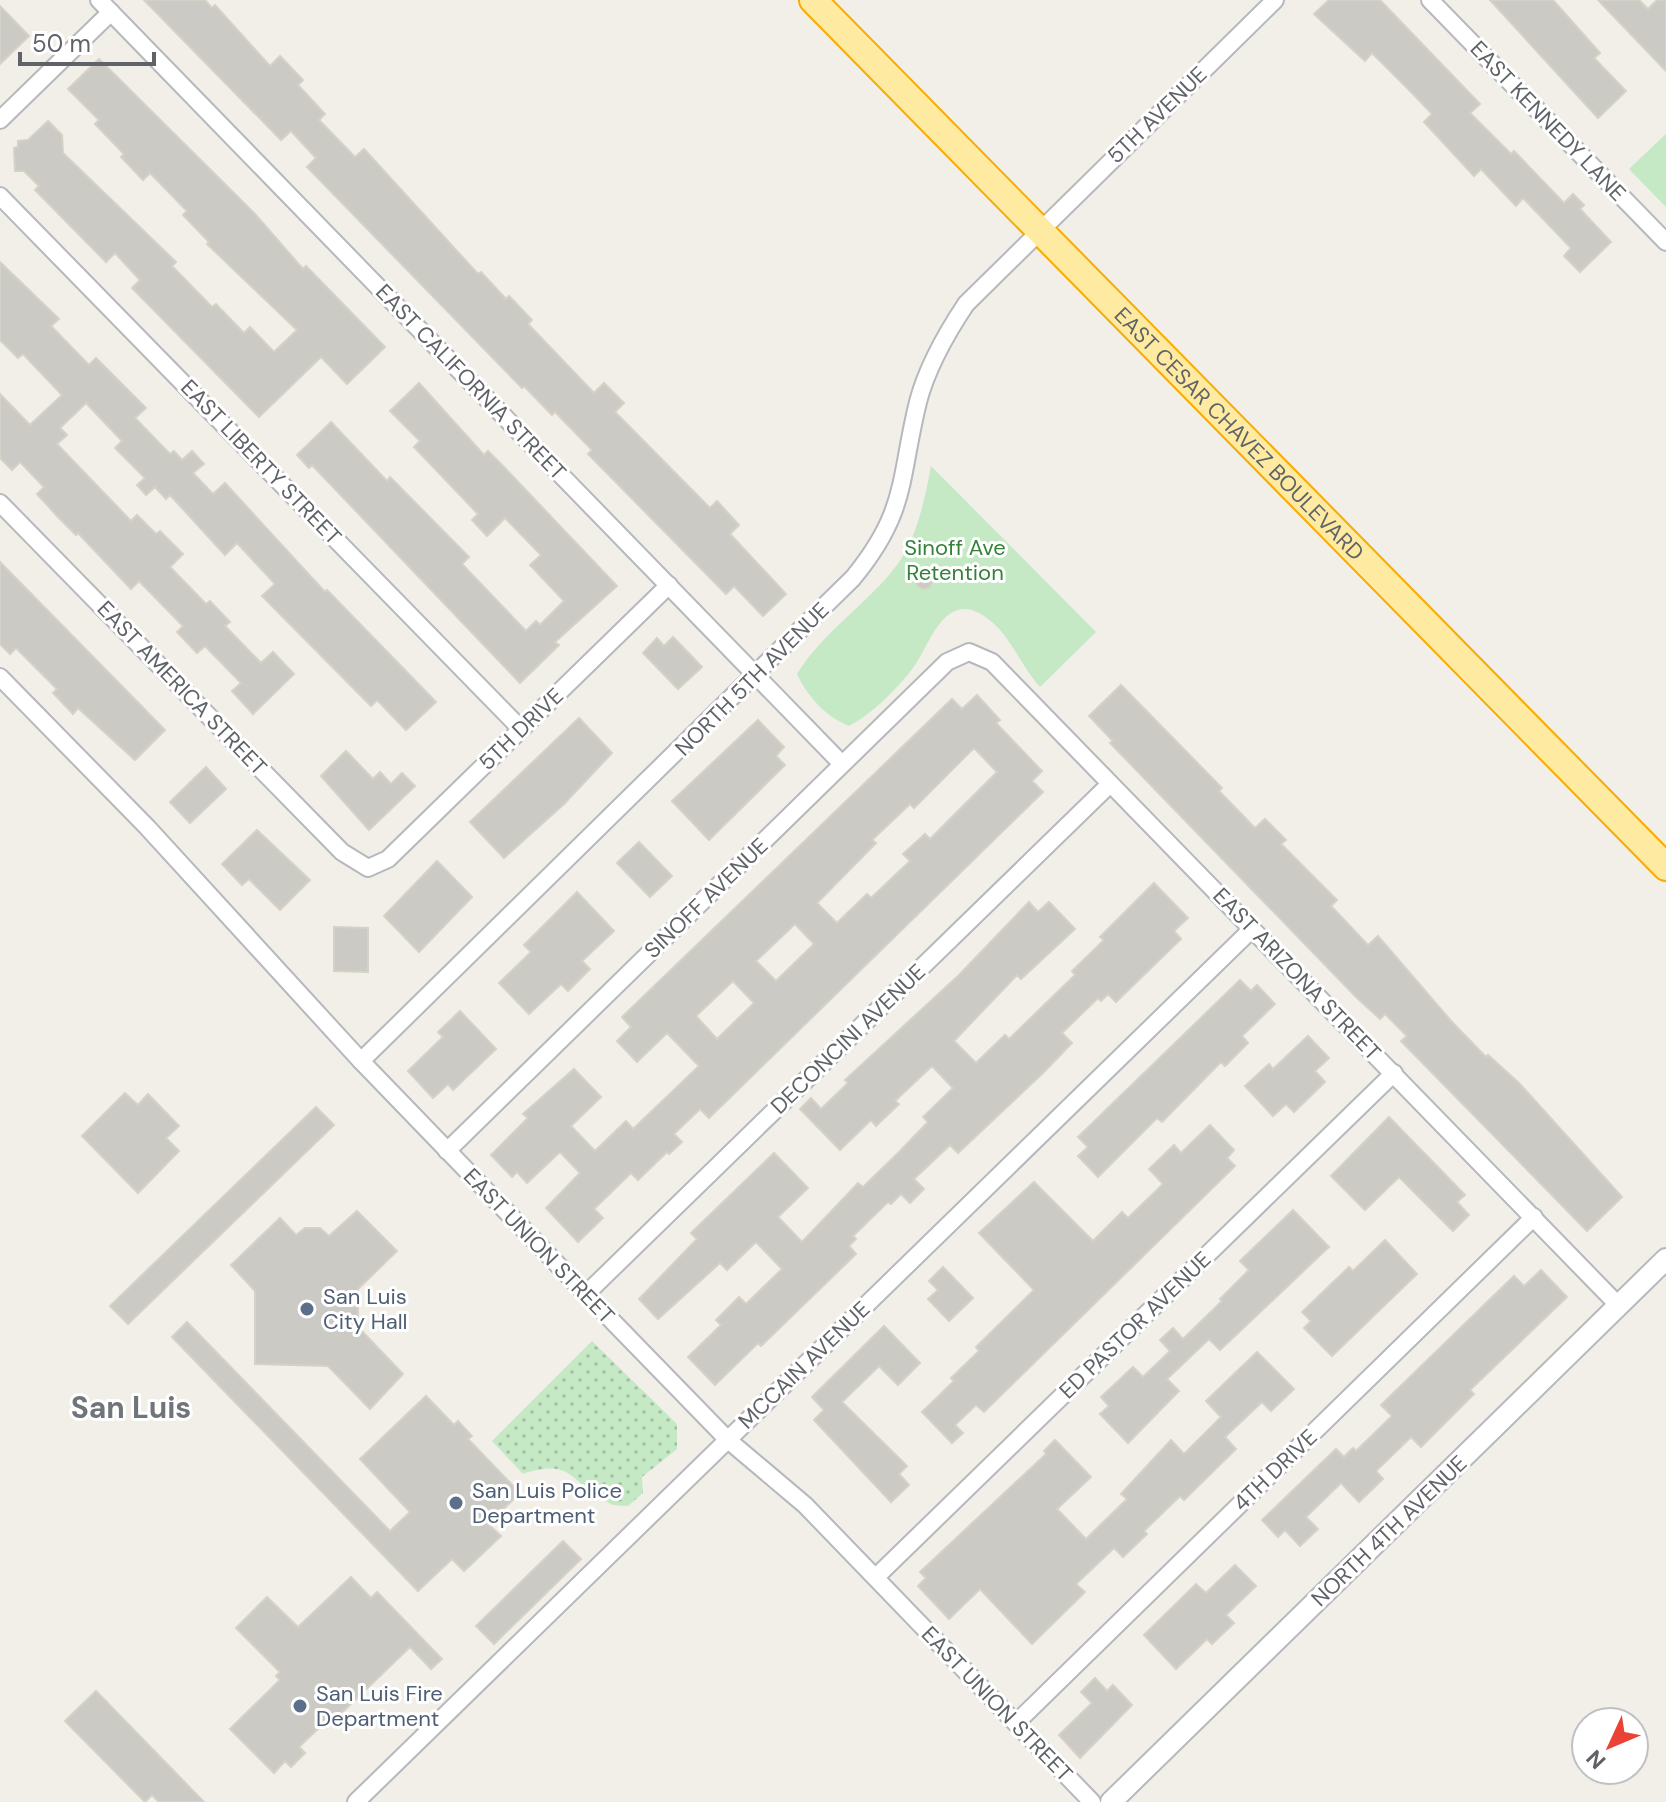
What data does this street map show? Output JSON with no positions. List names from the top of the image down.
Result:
{
  "streets": {
    "highway": ["EAST CESAR CHAVEZ BOULEVARD"],
    "street": [
      "5TH AVENUE",
      "EAST KENNEDY LANE",
      "EAST CALIFORNIA STREET",
      "EAST LIBERTY STREET",
      "NORTH 5TH AVENUE",
      "EAST AMERICA STREET",
      "5TH DRIVE",
      "SINOFF AVENUE",
      "EAST ARIZONA STREET",
      "DECONCINI AVENUE",
      "EAST UNION STREET",
      "ED PASTOR AVENUE",
      "MCCAIN AVENUE",
      "4TH DRIVE",
      "NORTH 4TH AVENUE"
    ]
  },
  "crossings": [
    ["5TH AVENUE", "EAST CESAR CHAVEZ BOULEVARD"],
    ["5TH AVENUE", "NORTH 5TH AVENUE"],
    ["EAST CALIFORNIA STREET", "NORTH 5TH AVENUE"],
    ["EAST CALIFORNIA STREET", "5TH DRIVE"],
    ["EAST CALIFORNIA STREET", "SINOFF AVENUE"],
    ["EAST CESAR CHAVEZ BOULEVARD", "NORTH 5TH AVENUE"],
    ["EAST LIBERTY STREET", "5TH DRIVE"],
    ["NORTH 5TH AVENUE", "EAST UNION STREET"],
    ["EAST AMERICA STREET", "5TH DRIVE"],
    ["SINOFF AVENUE", "EAST ARIZONA STREET"],
    ["SINOFF AVENUE", "EAST UNION STREET"],
    ["EAST ARIZONA STREET", "DECONCINI AVENUE"],
    ["EAST ARIZONA STREET", "ED PASTOR AVENUE"],
    ["EAST ARIZONA STREET", "MCCAIN AVENUE"],
    ["EAST ARIZONA STREET", "4TH DRIVE"],
    ["EAST ARIZONA STREET", "NORTH 4TH AVENUE"],
    ["DECONCINI AVENUE", "EAST UNION STREET"],
    ["EAST UNION STREET", "ED PASTOR AVENUE"],
    ["EAST UNION STREET", "MCCAIN AVENUE"],
    ["EAST UNION STREET", "4TH DRIVE"]
  ],
  "districts": ["San Luis"],
  "parks": ["Sinoff Ave Retention"],
  "places": ["San Luis City Hall", "San Luis Police Department", "San Luis Fire Department"],
  "scale_bar": "50 m",
  "north": "bottom left"
}
